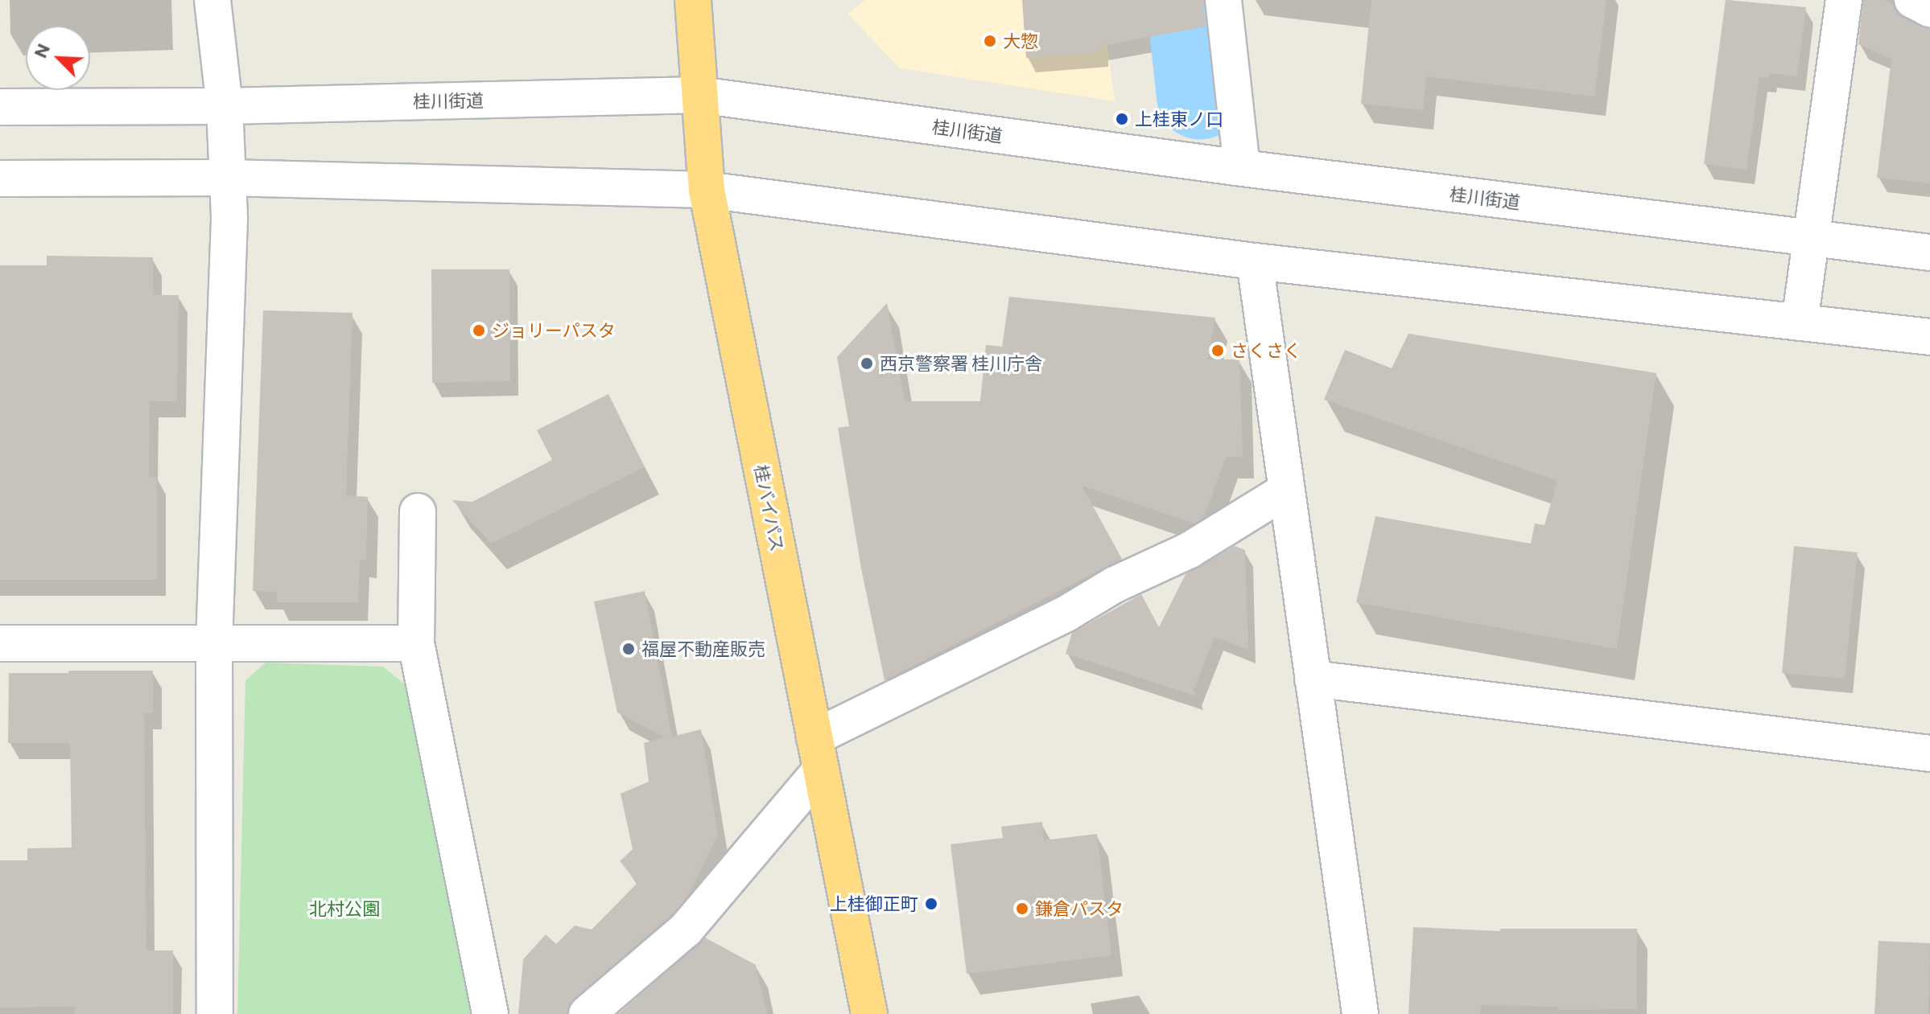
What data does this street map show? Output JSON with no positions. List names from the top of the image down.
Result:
{
  "streets": {
    "highway": ["桂バイパス"],
    "street": ["桂川街道"]
  },
  "crossings": [
    ["桂川街道", "桂バイパス"]
  ],
  "parks": ["北村公園"],
  "places": [
    "大惣",
    "上桂東ノ口",
    "ジョリーパスタ",
    "さくさく",
    "西京警察署 桂川庁舎",
    "福屋不動産販売",
    "上桂御正町",
    "鎌倉パスタ"
  ],
  "north": "top left"
}
